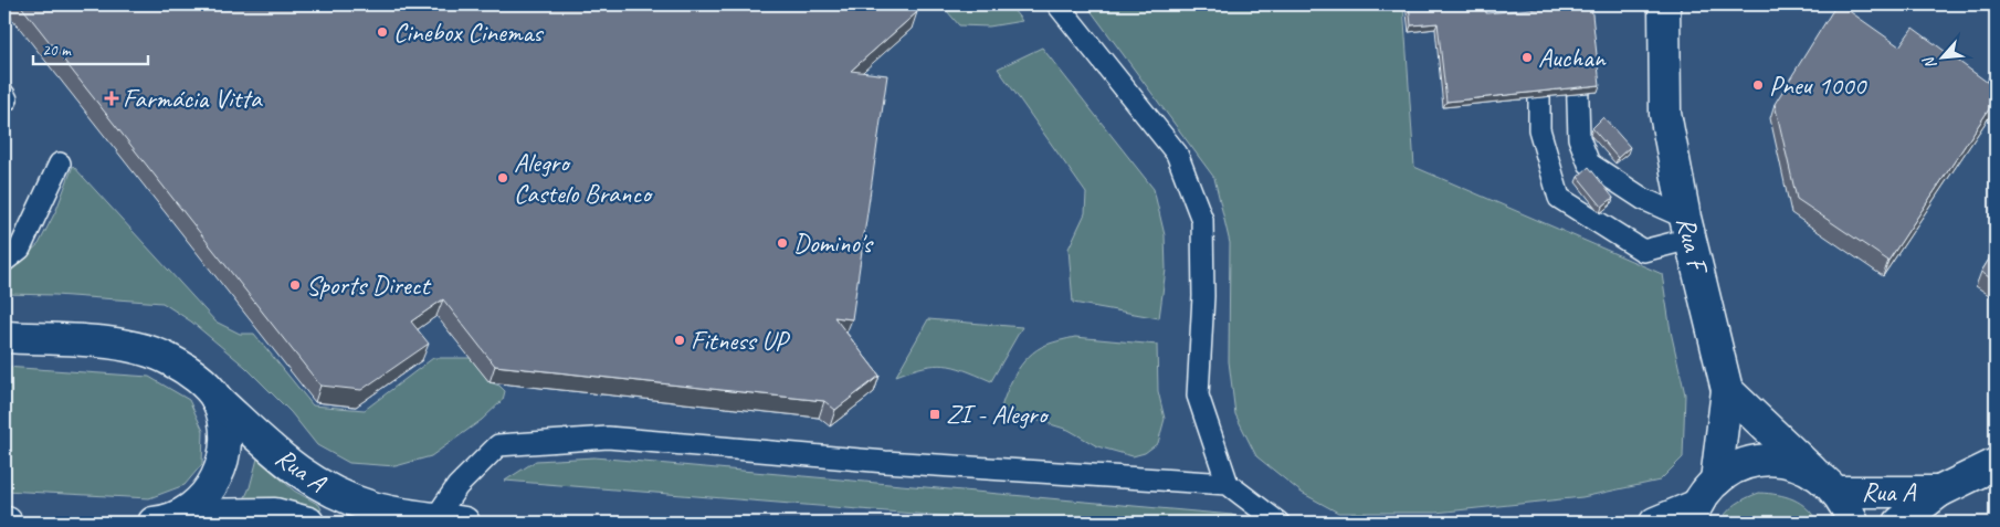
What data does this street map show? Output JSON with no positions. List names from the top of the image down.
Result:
{
  "streets": {
    "street": ["Rua F", "Rua A"]
  },
  "places": {
    "other": [
      "Cinebox Cinemas",
      "Auchan",
      "Pneu 1000",
      "Alegro Castelo Branco",
      "Domino's",
      "Sports Direct",
      "Fitness UP"
    ],
    "health": ["Farmácia Vitta"],
    "transit": ["ZI - Alegro"]
  },
  "scale_bar": "20 m",
  "north": "bottom left"
}
